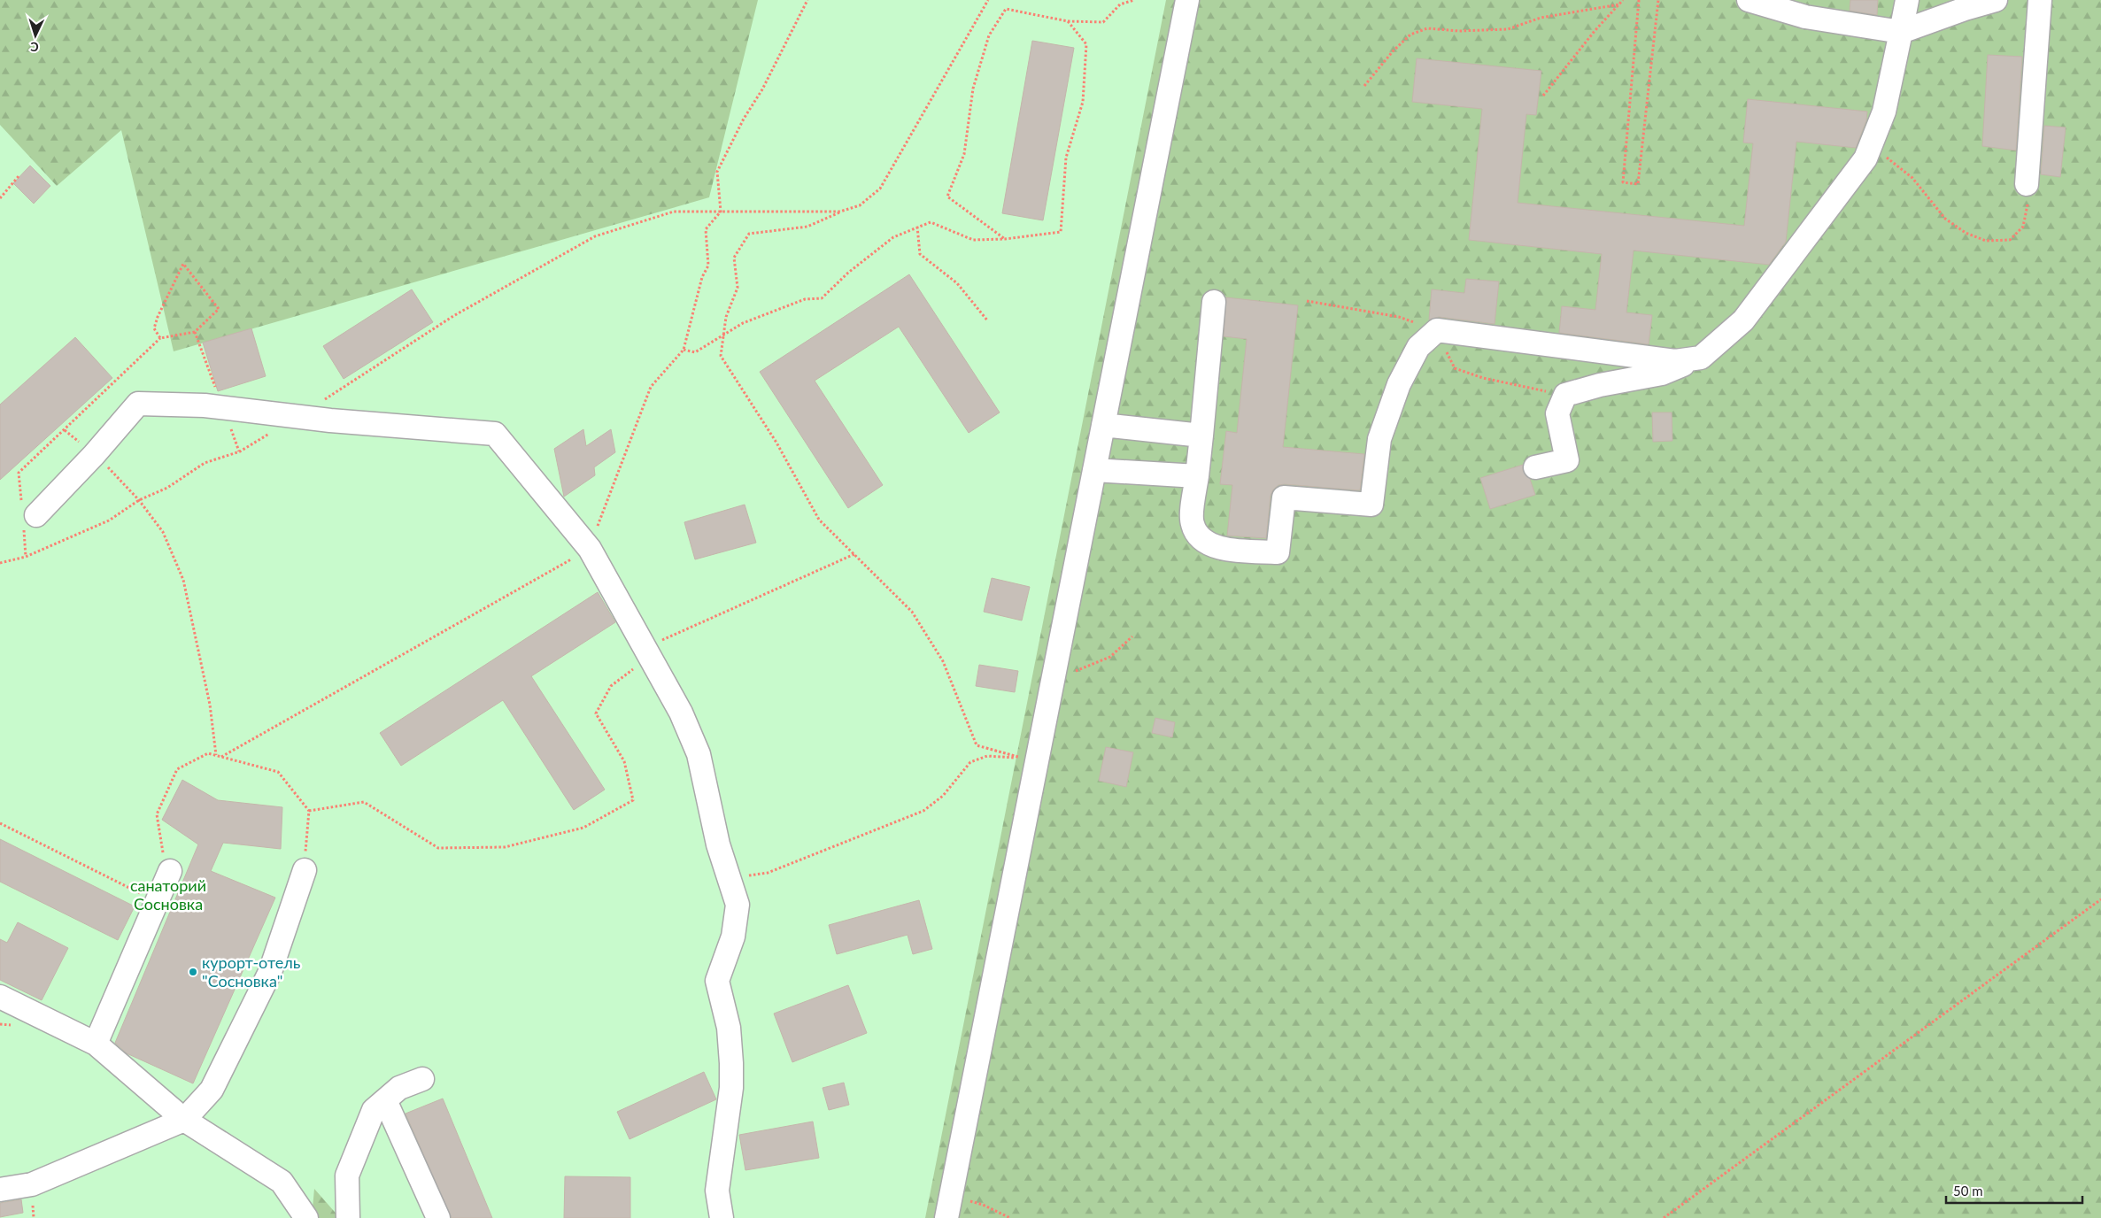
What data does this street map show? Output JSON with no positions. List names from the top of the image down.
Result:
{
  "parks": ["санаторий Сосновка"],
  "places": ["курорт-отель \"Сосновка\""],
  "scale_bar": "50 m",
  "north": "bottom"
}
